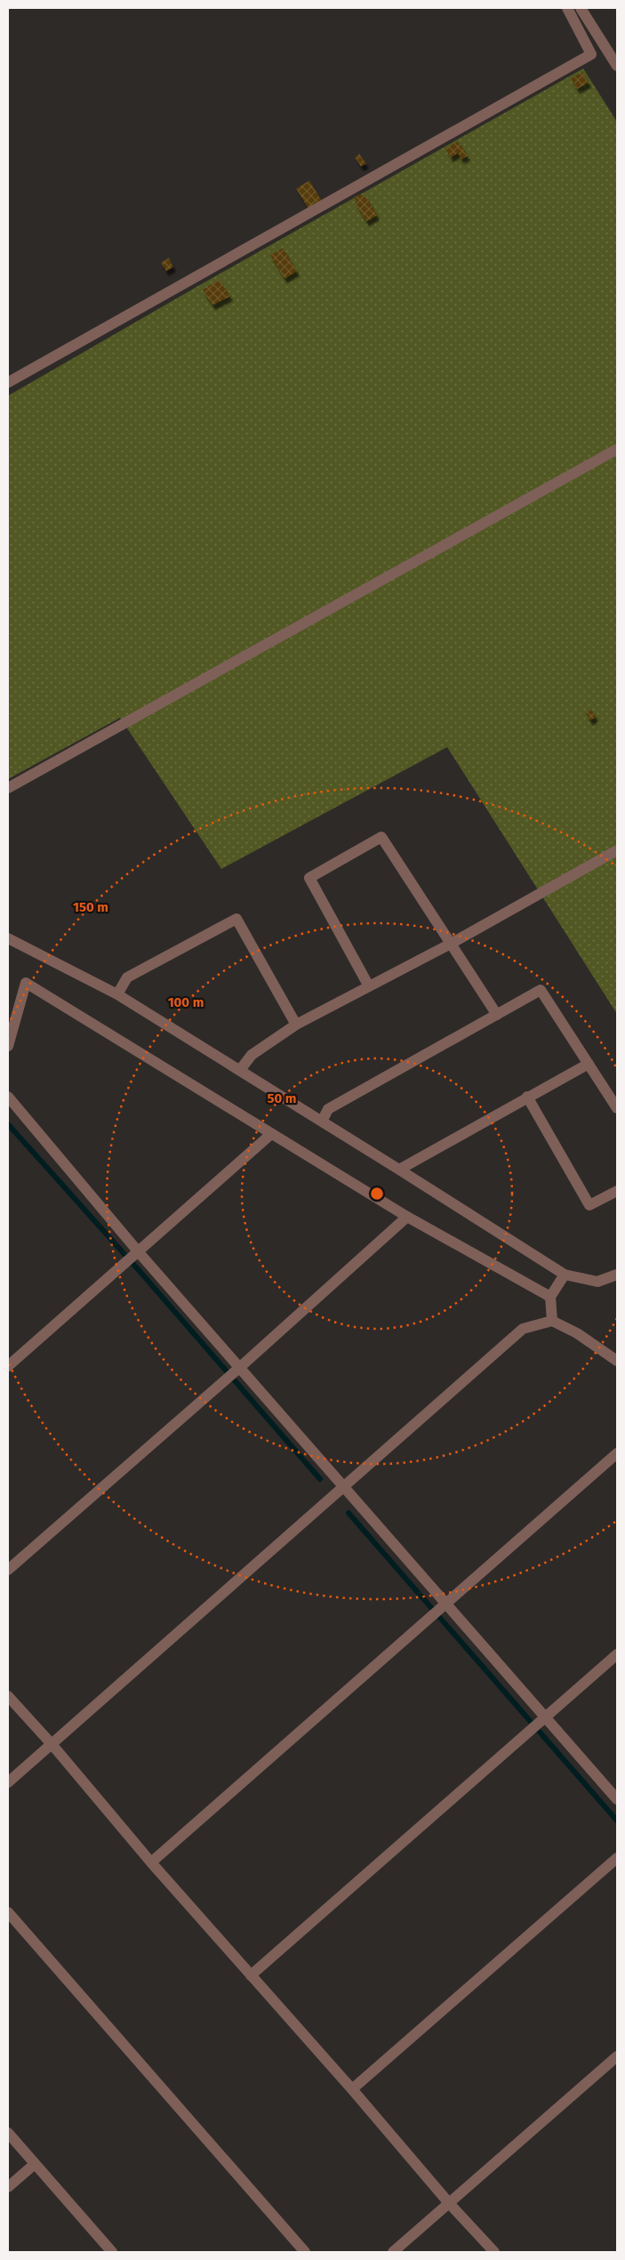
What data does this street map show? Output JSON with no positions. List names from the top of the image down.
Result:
{
  "rings": ["150 m", "100 m", "50 m"]
}
